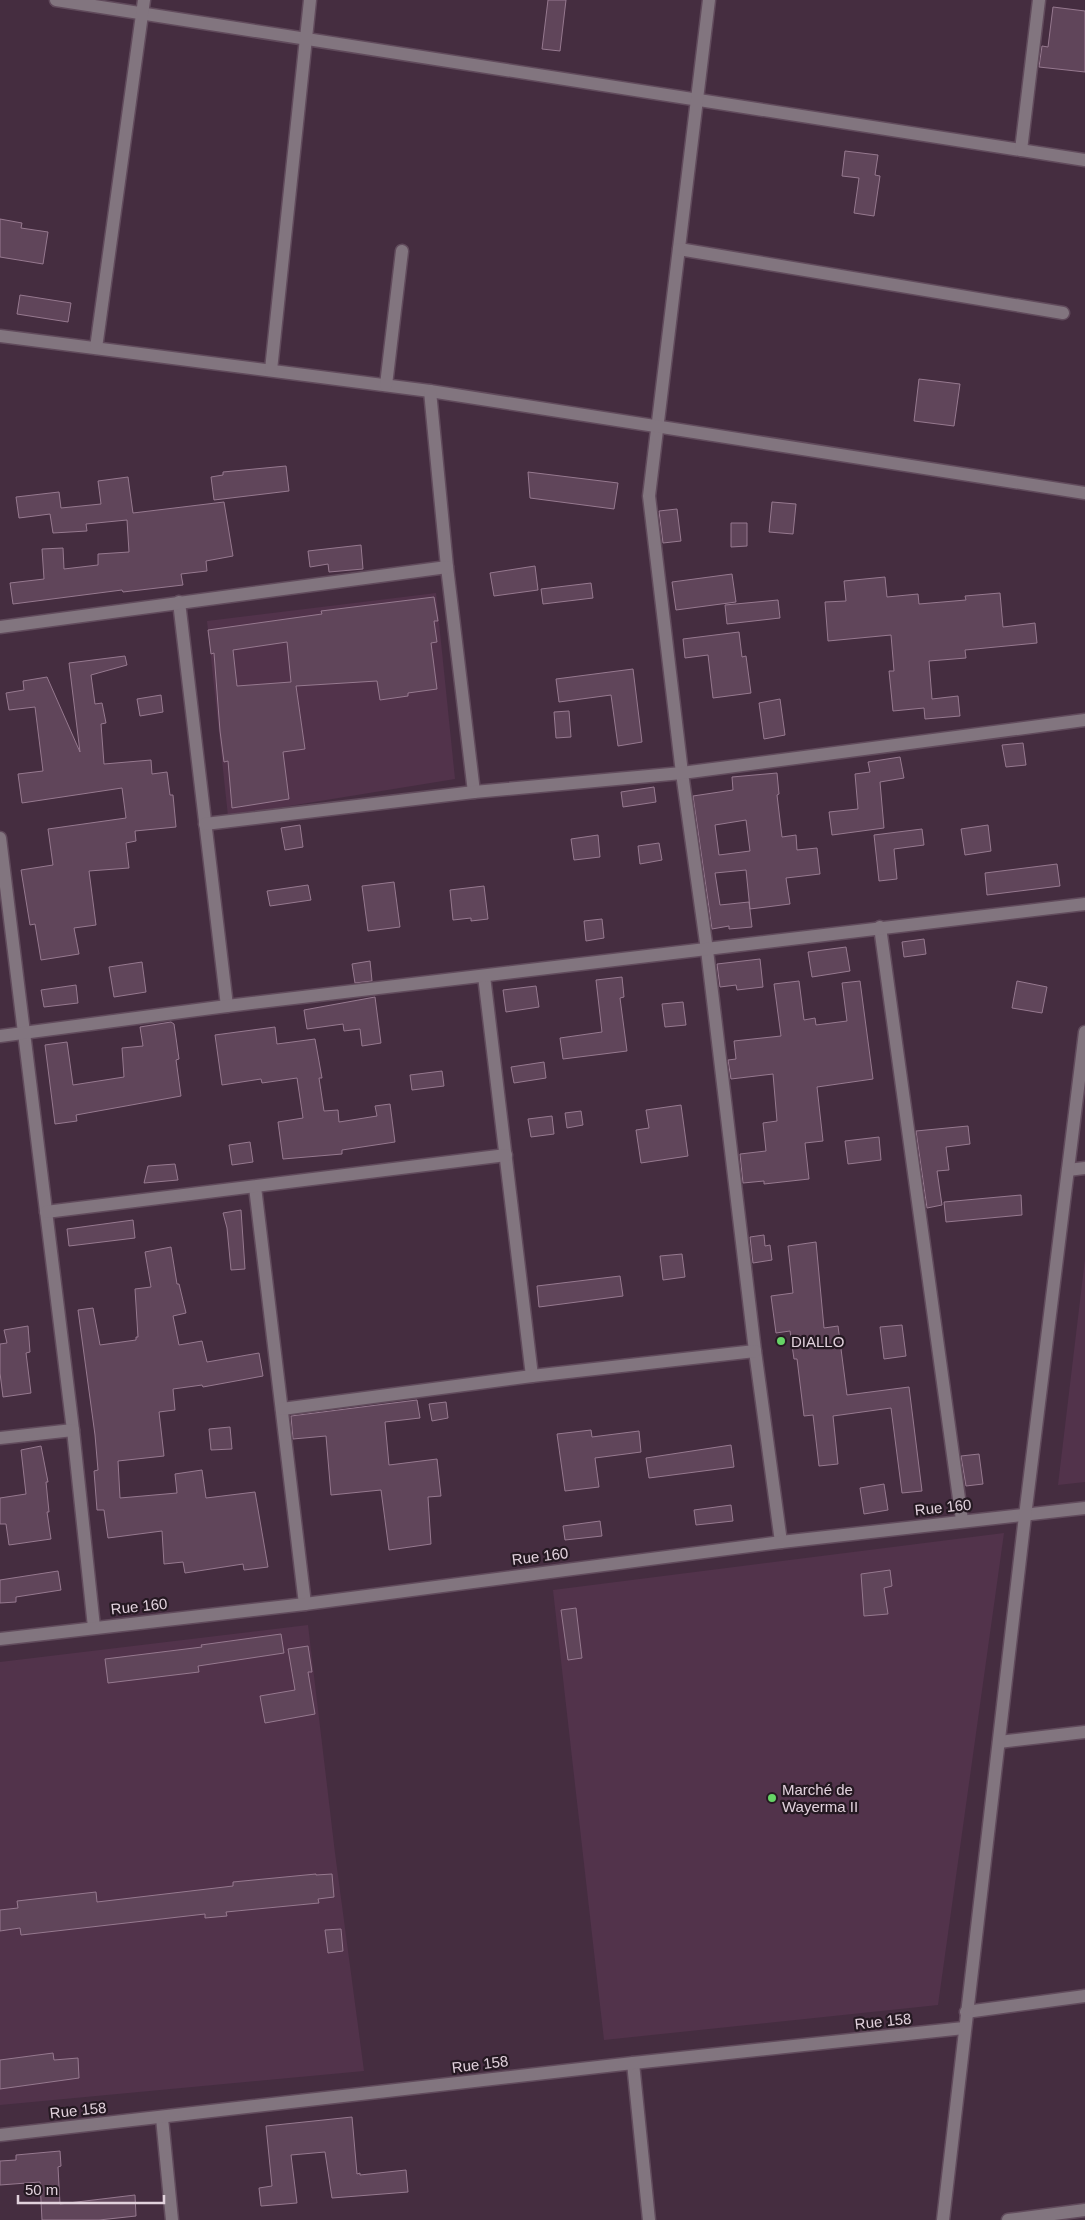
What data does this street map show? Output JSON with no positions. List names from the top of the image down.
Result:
{
  "streets": {
    "street": ["Rue 160", "Rue 158"]
  },
  "places": ["DIALLO", "Marché de Wayerma II"],
  "scale_bar": "50 m"
}
